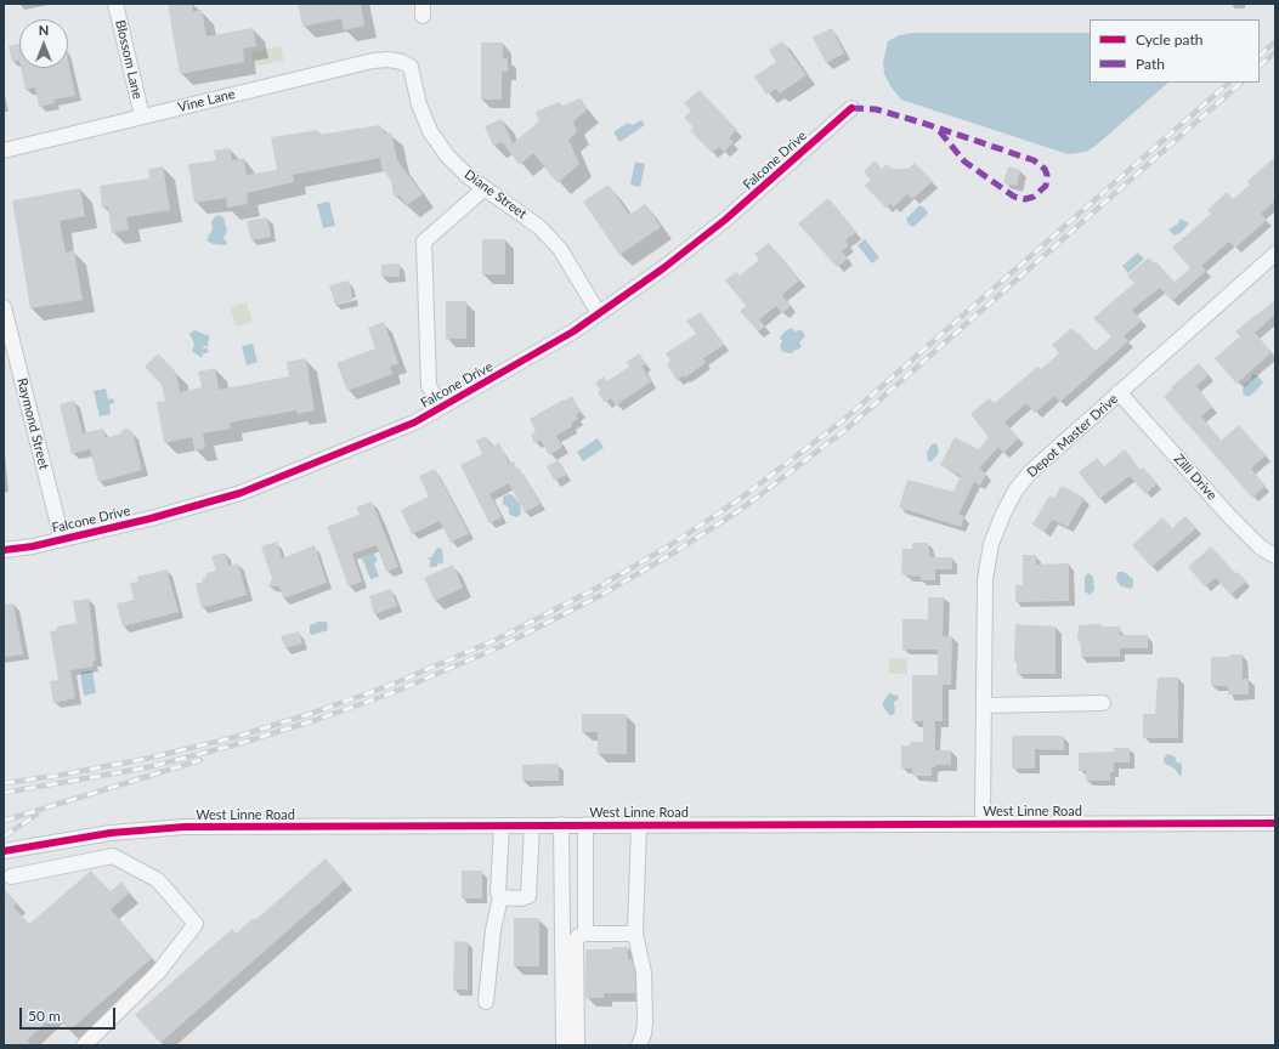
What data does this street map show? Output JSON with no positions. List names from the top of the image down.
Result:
{
  "streets": {
    "street": [
      "Blossom Lane",
      "Vine Lane",
      "Falcone Drive",
      "Diane Street",
      "Raymond Street",
      "Depot Master Drive",
      "Zilli Drive",
      "West Linne Road"
    ]
  },
  "crossings": [
    ["Blossom Lane", "Vine Lane"],
    ["Vine Lane", "Diane Street"],
    ["Falcone Drive", "Diane Street"],
    ["Falcone Drive", "Raymond Street"],
    ["Depot Master Drive", "Zilli Drive"],
    ["Depot Master Drive", "West Linne Road"]
  ],
  "legend": ["Cycle path", "Path"],
  "scale_bar": "50 m",
  "north": "top"
}
